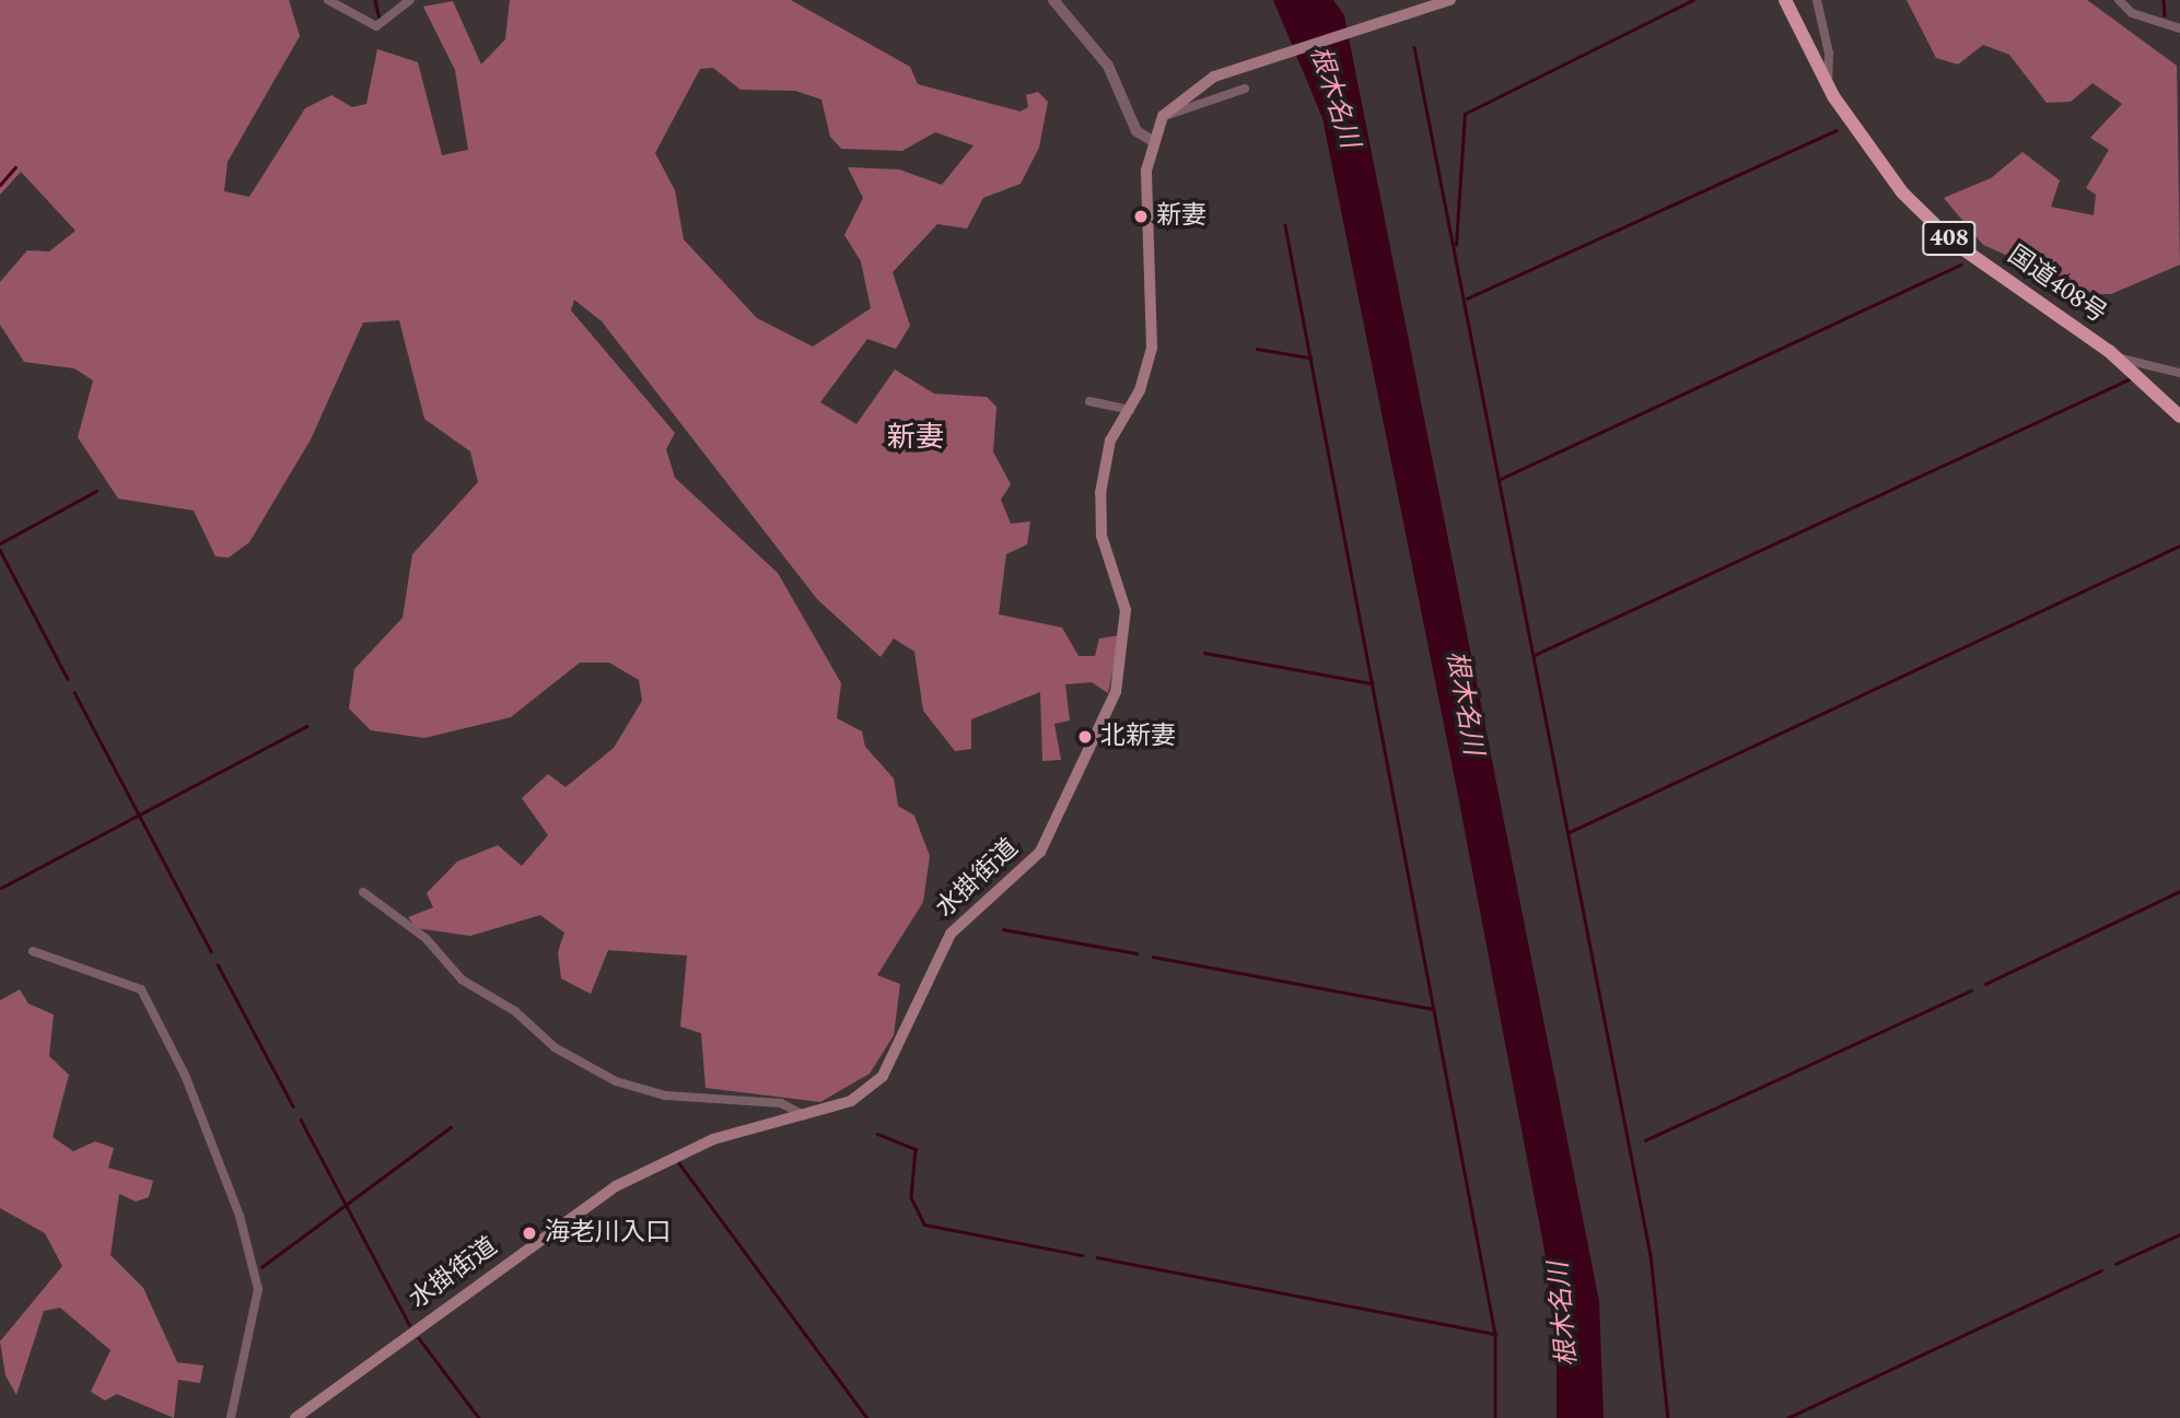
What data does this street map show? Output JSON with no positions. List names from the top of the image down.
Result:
{
  "streets": {
    "highway": ["408", "国道408号"],
    "main road": ["水掛街道"]
  },
  "districts": ["新妻"],
  "water": ["根木名川"],
  "places": ["新妻", "北新妻", "海老川入口"]
}
